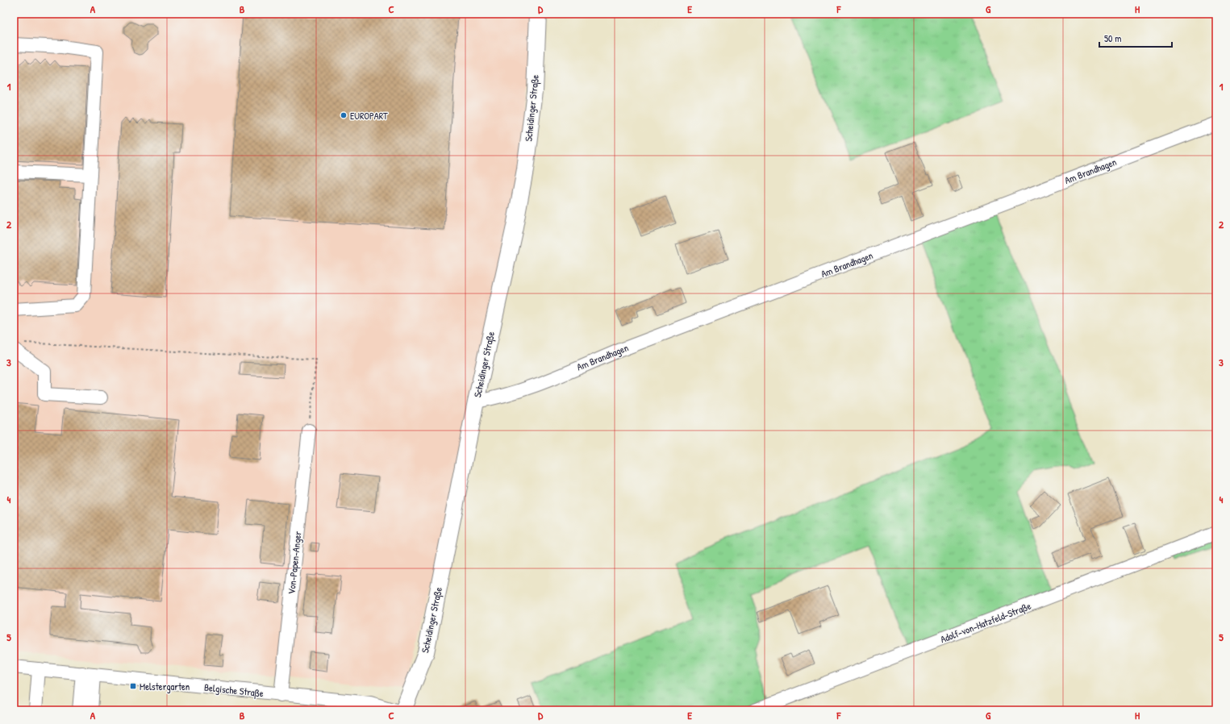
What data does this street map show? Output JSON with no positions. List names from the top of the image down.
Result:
{
  "streets": {
    "main road": ["Scheidinger Straße"],
    "street": [
      "Am Brandhagen",
      "Von-Papen-Anger",
      "Adolf-von-Hatzfeld-Straße",
      "Belgische Straße"
    ]
  },
  "crossings": [
    ["Scheidinger Straße", "Am Brandhagen"],
    ["Von-Papen-Anger", "Belgische Straße"]
  ],
  "places": {
    "other": ["EUROPART"],
    "transit": ["Melstergarten"]
  },
  "scale_bar": "50 m",
  "grid": {
    "columns": [
      "A",
      "B",
      "C",
      "D",
      "E",
      "F",
      "G",
      "H"
    ],
    "rows": [
      "1",
      "2",
      "3",
      "4",
      "5"
    ]
  }
}
